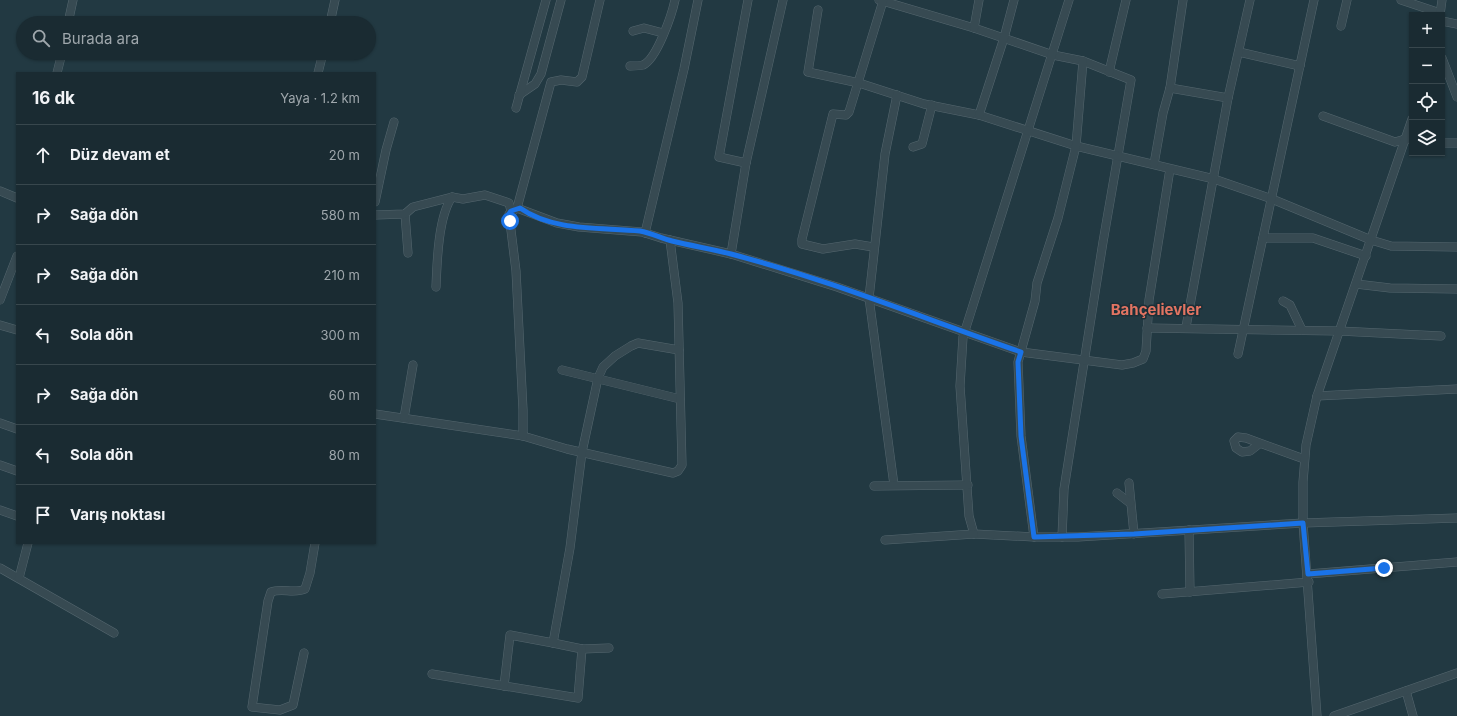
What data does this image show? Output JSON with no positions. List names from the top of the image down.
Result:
{
  "districts": ["Bahçelievler"],
  "page": {
    "map_buttons": ["+", "−"],
    "search": "Burada ara",
    "heading": ["16 dk", "Yaya · 1.2 km"],
    "list": [
      ["Düz devam et", "20 m"],
      ["Sağa dön", "580 m"],
      ["Sağa dön", "210 m"],
      ["Sola dön", "300 m"],
      ["Sağa dön", "60 m"],
      ["Sola dön", "80 m"],
      "Varış noktası"
    ]
  }
}
